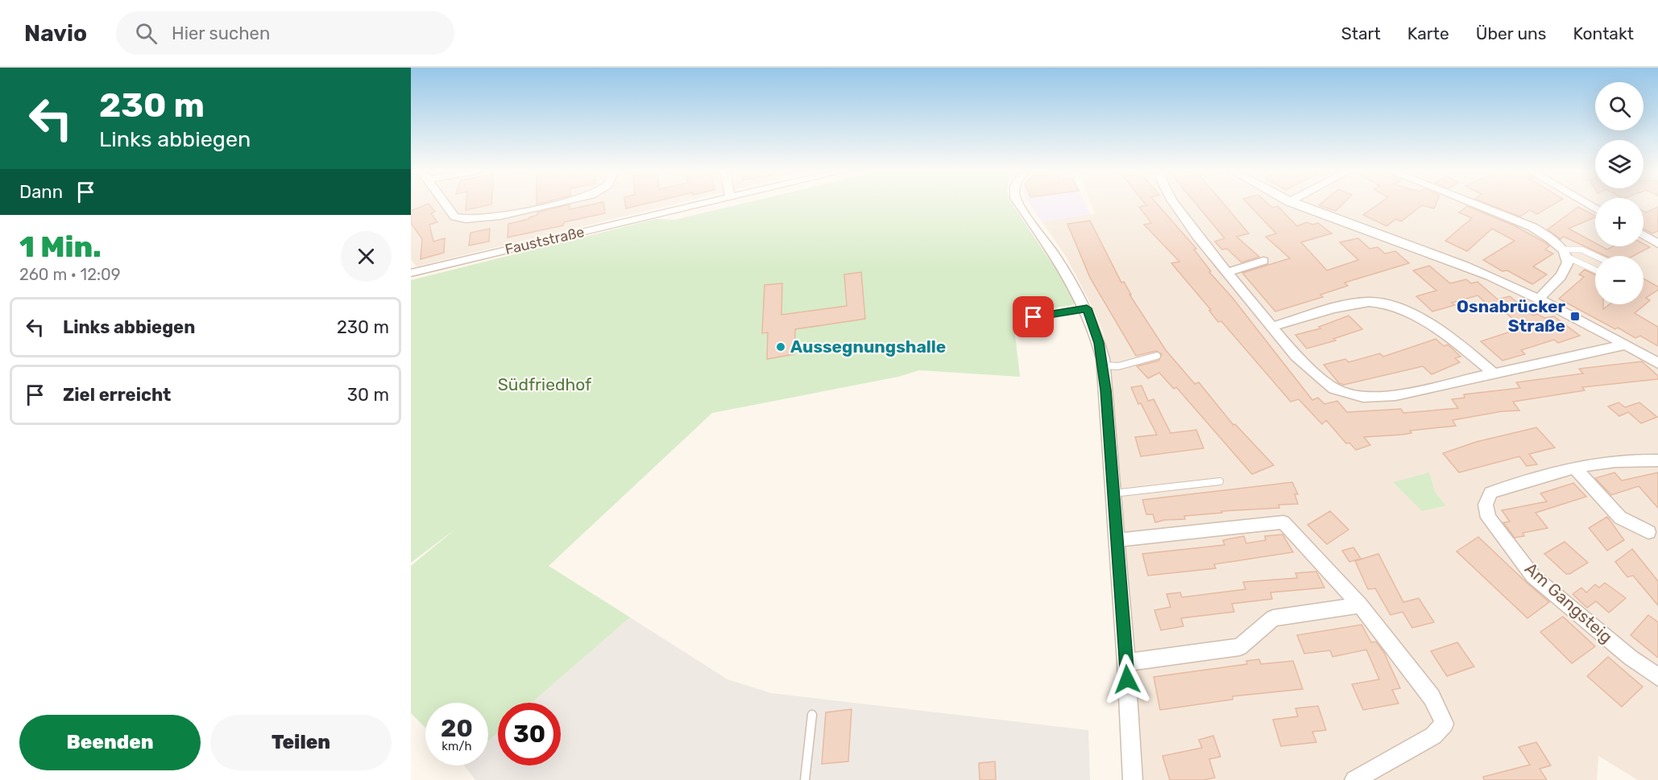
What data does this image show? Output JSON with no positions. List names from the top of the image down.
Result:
{
  "streets": {
    "street": ["Fauststraße", "Am Gangsteig"]
  },
  "parks": ["Südfriedhof"],
  "places": {
    "transit": ["Osnabrücker Straße"],
    "other": ["Aussegnungshalle"]
  },
  "page": {
    "header": "Navio",
    "search": "Hier suchen",
    "nav": [
      "Start",
      "Karte",
      "Über uns",
      "Kontakt"
    ],
    "turn": ["230 m", "Links abbiegen"],
    "map_buttons": ["+", "−"],
    "then": "Dann",
    "heading": ["1 Min.", "260 m · 12:09"],
    "list": [
      {
        "name": "Links abbiegen",
        "value": "230 m"
      },
      {
        "name": "Ziel erreicht",
        "value": "30 m"
      }
    ],
    "speed": "20 km/h",
    "limit": "30",
    "buttons": ["Beenden", "Teilen"]
  }
}
